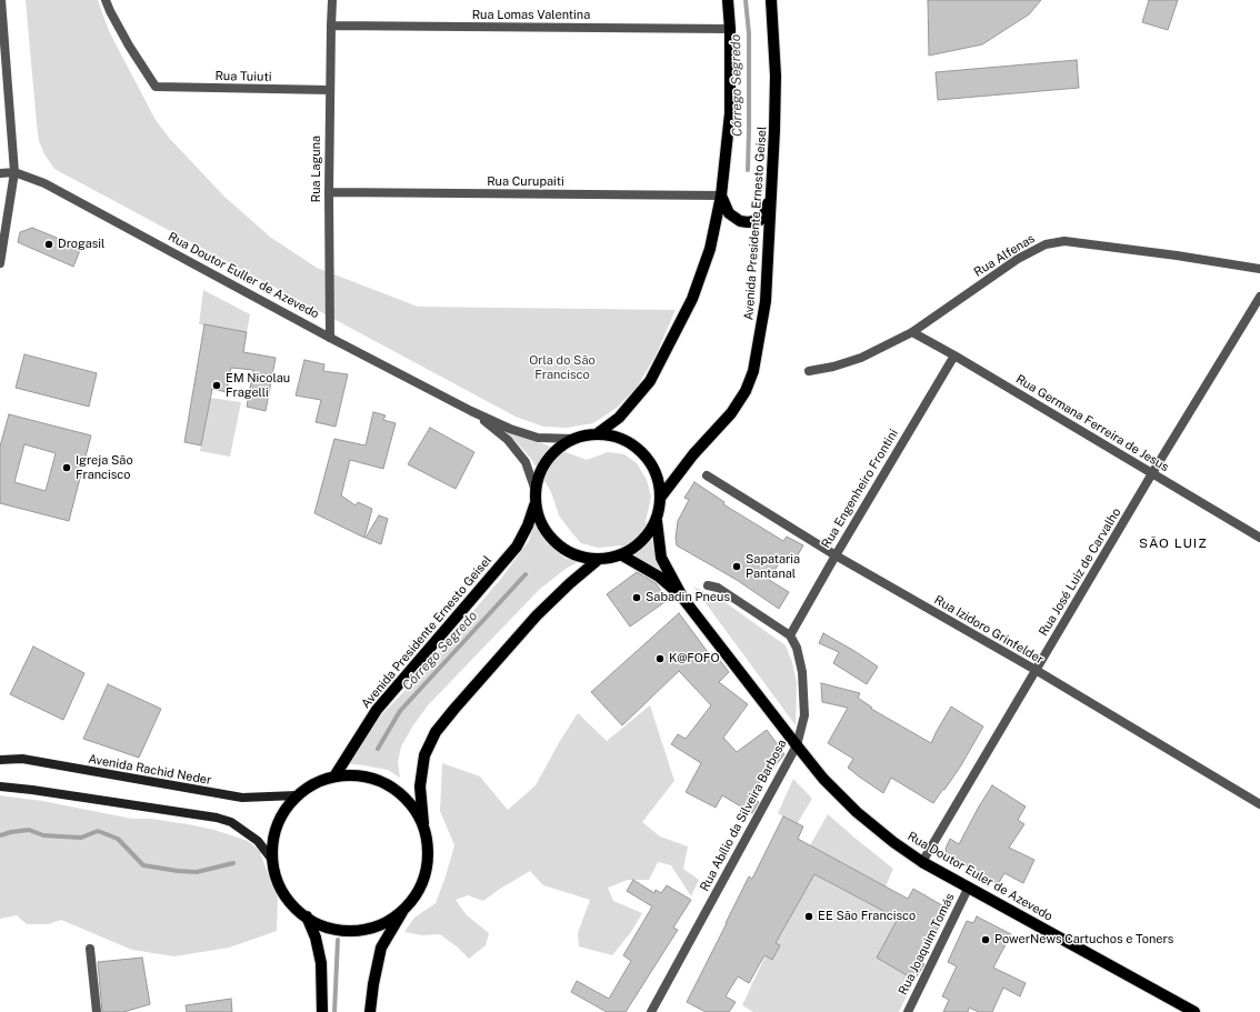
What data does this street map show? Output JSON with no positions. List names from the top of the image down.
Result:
{
  "streets": {
    "main road": ["Avenida Presidente Ernesto Geisel", "Avenida Rachid Neder", "Rua Doutor Euler de Azevedo"],
    "street": [
      "Rua Lomas Valentina",
      "Rua Tuiuti",
      "Rua Laguna",
      "Rua Curupaiti",
      "Rua Alfenas",
      "Rua Doutor Euller de Azevedo",
      "Rua Germana Ferreira de Jesus",
      "Rua Engenheiro Frontini",
      "Rua José Luiz de Carvalho",
      "Rua Izidoro Grinfelder",
      "Rua Abílio da Silveira Barbosa",
      "Rua Joaquim Tomás"
    ]
  },
  "crossings": [
    ["Rua Lomas Valentina", "Rua Laguna"],
    ["Rua Tuiuti", "Rua Laguna"],
    ["Rua Laguna", "Rua Curupaiti"],
    ["Rua Laguna", "Rua Doutor Euller de Azevedo"],
    ["Avenida Presidente Ernesto Geisel", "Rua Doutor Euller de Azevedo"],
    ["Avenida Presidente Ernesto Geisel", "Avenida Rachid Neder"],
    ["Rua Alfenas", "Rua Germana Ferreira de Jesus"],
    ["Rua Germana Ferreira de Jesus", "Rua Engenheiro Frontini"],
    ["Rua Germana Ferreira de Jesus", "Rua José Luiz de Carvalho"],
    ["Rua Engenheiro Frontini", "Rua Izidoro Grinfelder"],
    ["Rua Engenheiro Frontini", "Rua Abílio da Silveira Barbosa"],
    ["Rua José Luiz de Carvalho", "Rua Izidoro Grinfelder"],
    ["Rua José Luiz de Carvalho", "Rua Doutor Euler de Azevedo"],
    ["Rua Abílio da Silveira Barbosa", "Rua Doutor Euler de Azevedo"],
    ["Rua Doutor Euler de Azevedo", "Rua Joaquim Tomás"]
  ],
  "districts": ["SÃO LUIZ"],
  "water": ["Córrego Segredo"],
  "parks": ["Orla do São Francisco"],
  "places": [
    "Drogasil",
    "EM Nicolau Fragelli",
    "Igreja São Francisco",
    "Sapataria Pantanal",
    "Sabadin Pneus",
    "K@FOFO",
    "EE São Francisco",
    "PowerNews Cartuchos e Toners"
  ]
}
